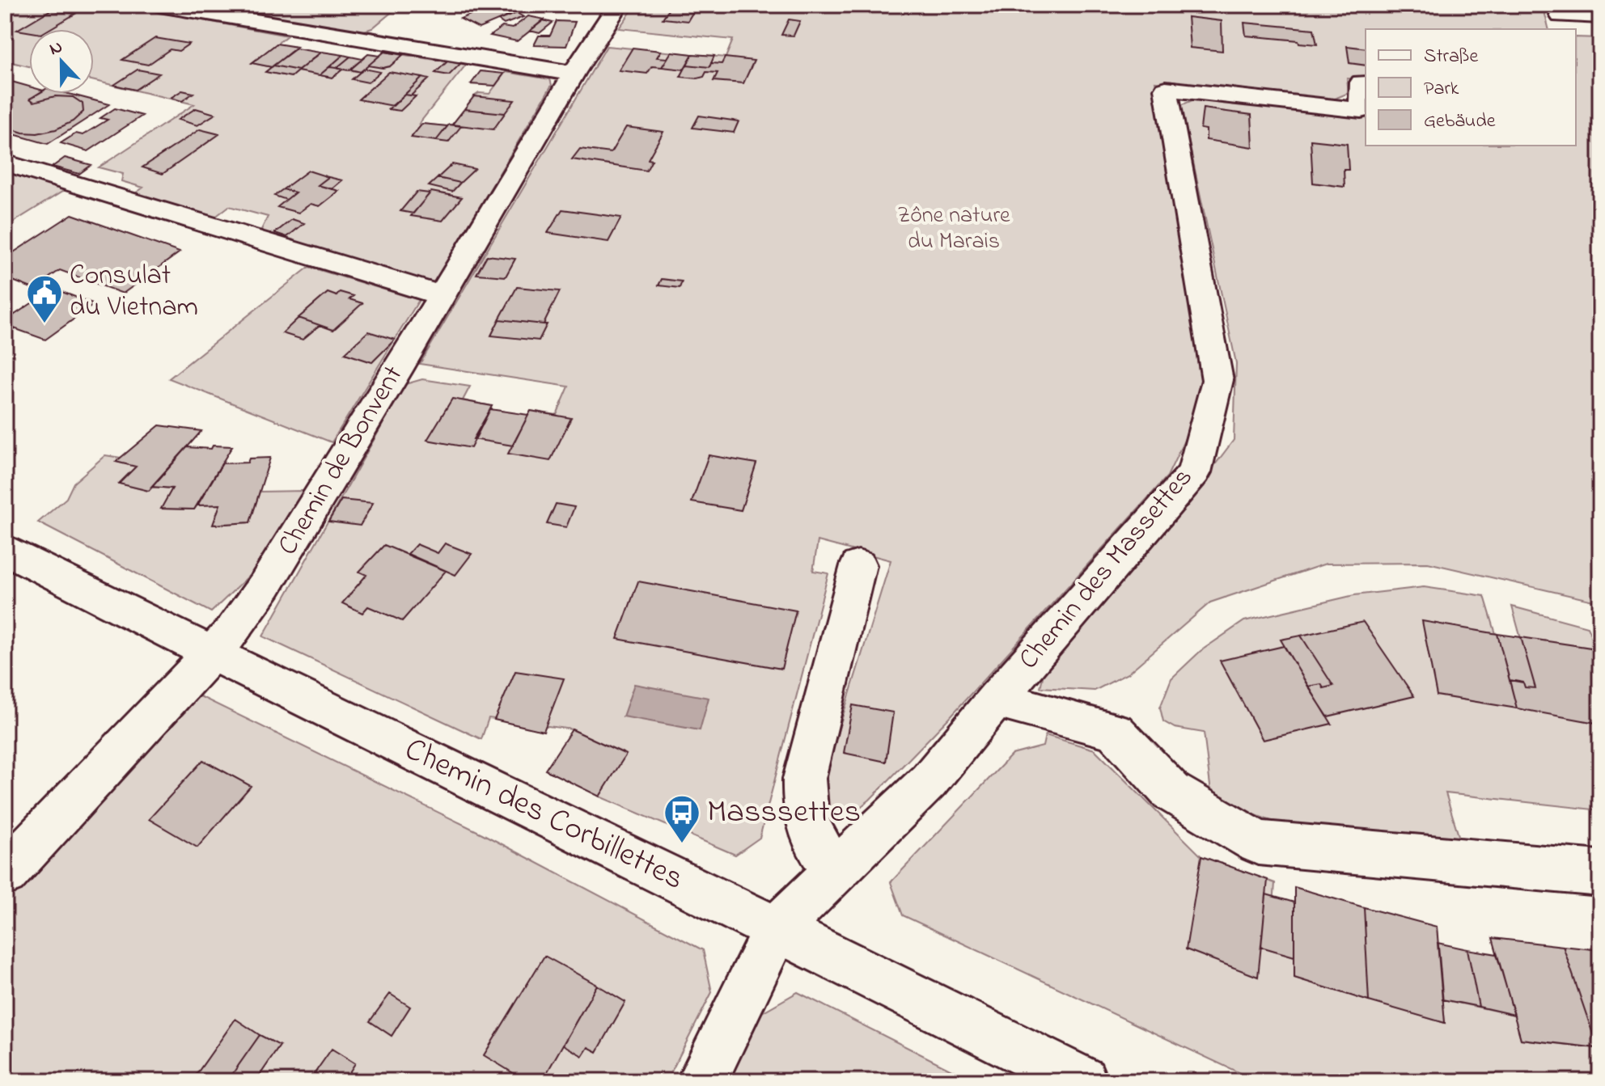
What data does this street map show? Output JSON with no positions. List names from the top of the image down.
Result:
{
  "streets": {
    "street": ["Chemin de Bonvent", "Chemin des Massettes", "Chemin des Corbillettes"]
  },
  "crossings": [
    ["Chemin de Bonvent", "Chemin des Corbillettes"],
    ["Chemin des Massettes", "Chemin des Corbillettes"]
  ],
  "parks": ["Zône nature du Marais"],
  "places": {
    "public building": ["Consulat du Vietnam"],
    "bus stop": ["Masssettes"]
  },
  "legend": ["Straße", "Park", "Gebäude"],
  "north": "top"
}
